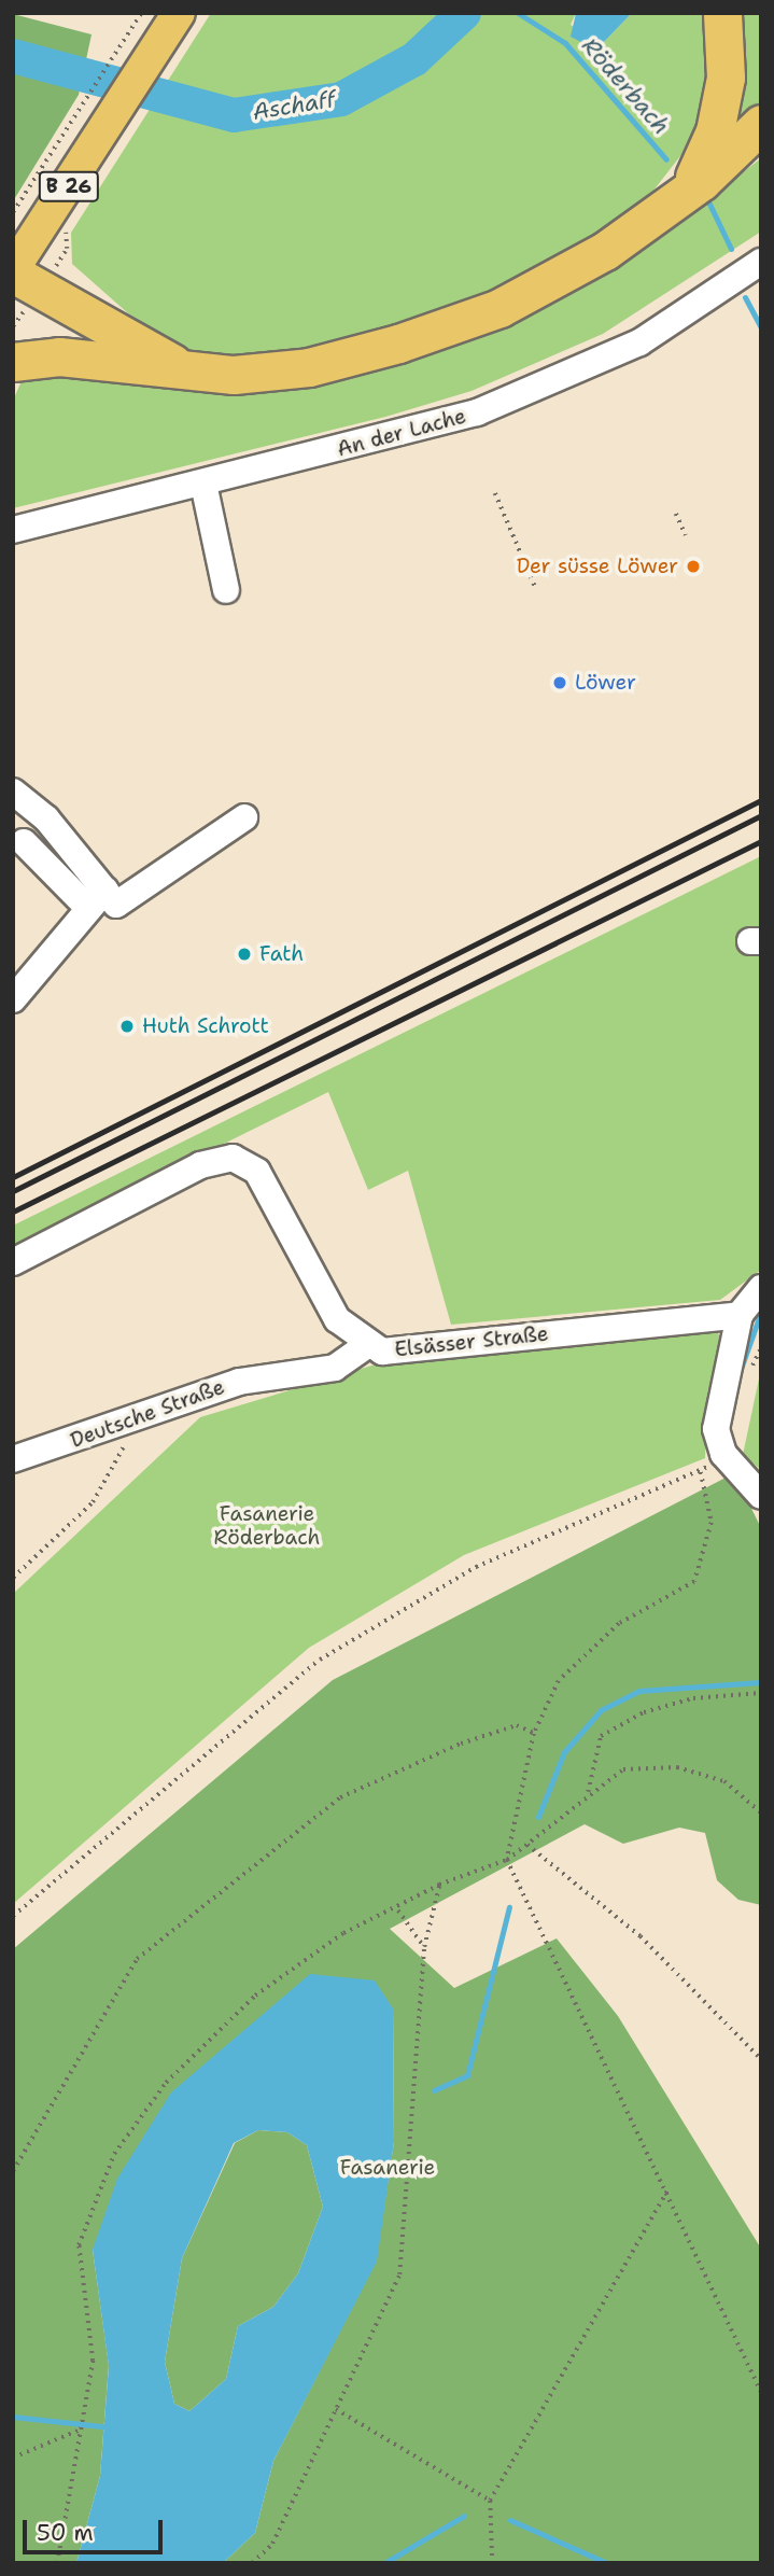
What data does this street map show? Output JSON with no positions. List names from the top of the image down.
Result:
{
  "streets": {
    "main road": ["B 26"],
    "street": ["An der Lache", "Elsässer Straße", "Deutsche Straße"]
  },
  "crossings": [
    ["Elsässer Straße", "Deutsche Straße"]
  ],
  "water": ["Röderbach", "Aschaff"],
  "parks": ["Fasanerie Röderbach", "Fasanerie"],
  "places": [
    "Der süsse Löwer",
    "Löwer",
    "Fath",
    "Huth Schrott"
  ],
  "scale_bar": "50 m"
}
